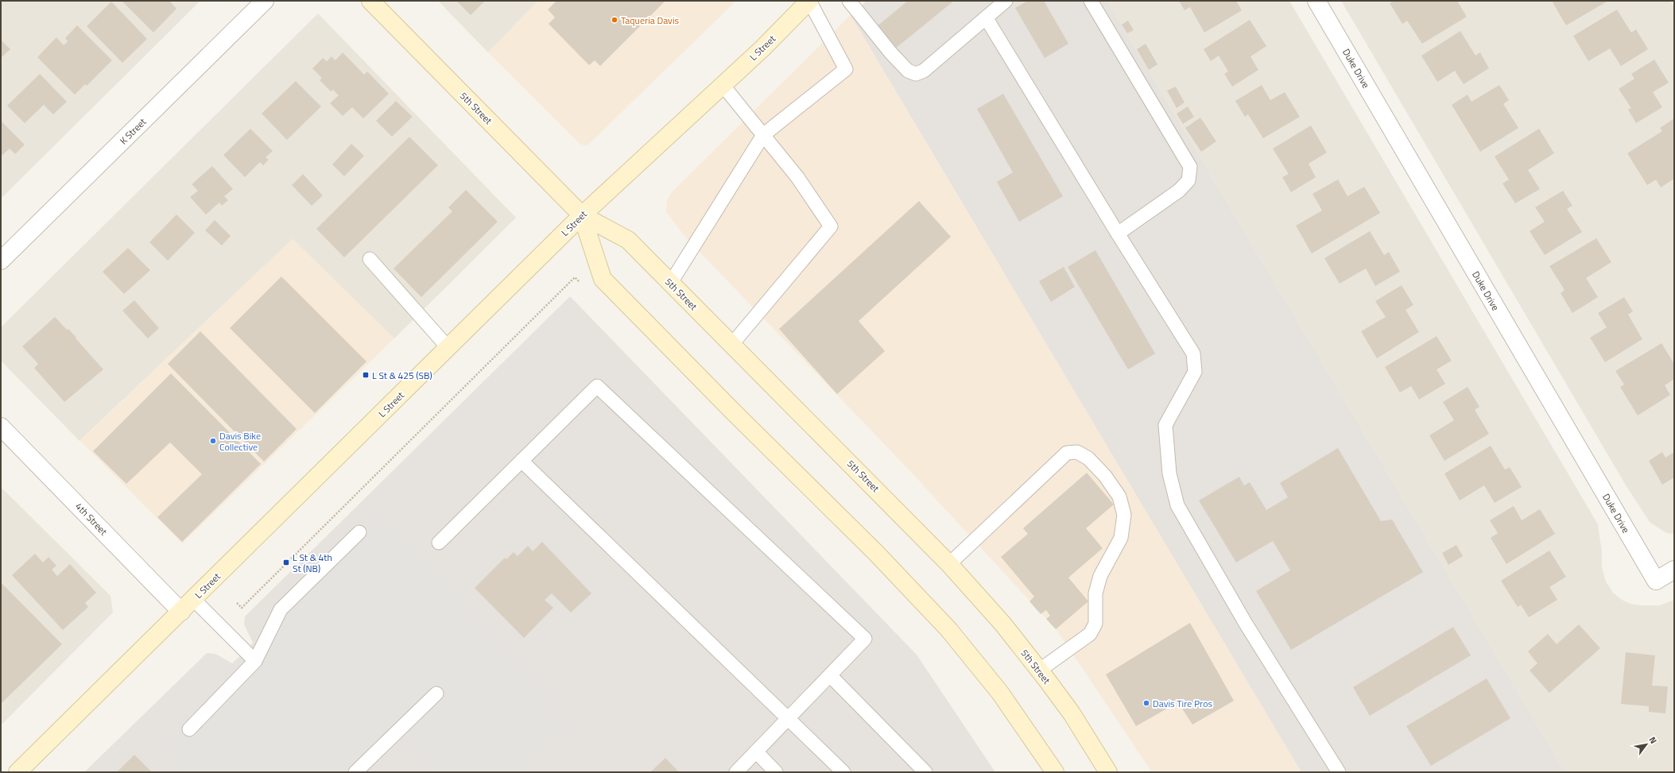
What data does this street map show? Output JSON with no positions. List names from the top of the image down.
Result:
{
  "streets": {
    "main road": ["L Street", "5th Street"],
    "street": ["Duke Drive", "K Street", "4th Street"]
  },
  "crossings": [
    ["L Street", "5th Street"],
    ["L Street", "4th Street"]
  ],
  "places": {
    "other": ["Taqueria Davis", "Davis Bike Collective", "Davis Tire Pros"],
    "transit": ["L St & 425 (SB)", "L St & 4th St (NB)"]
  },
  "north": "top right"
}
